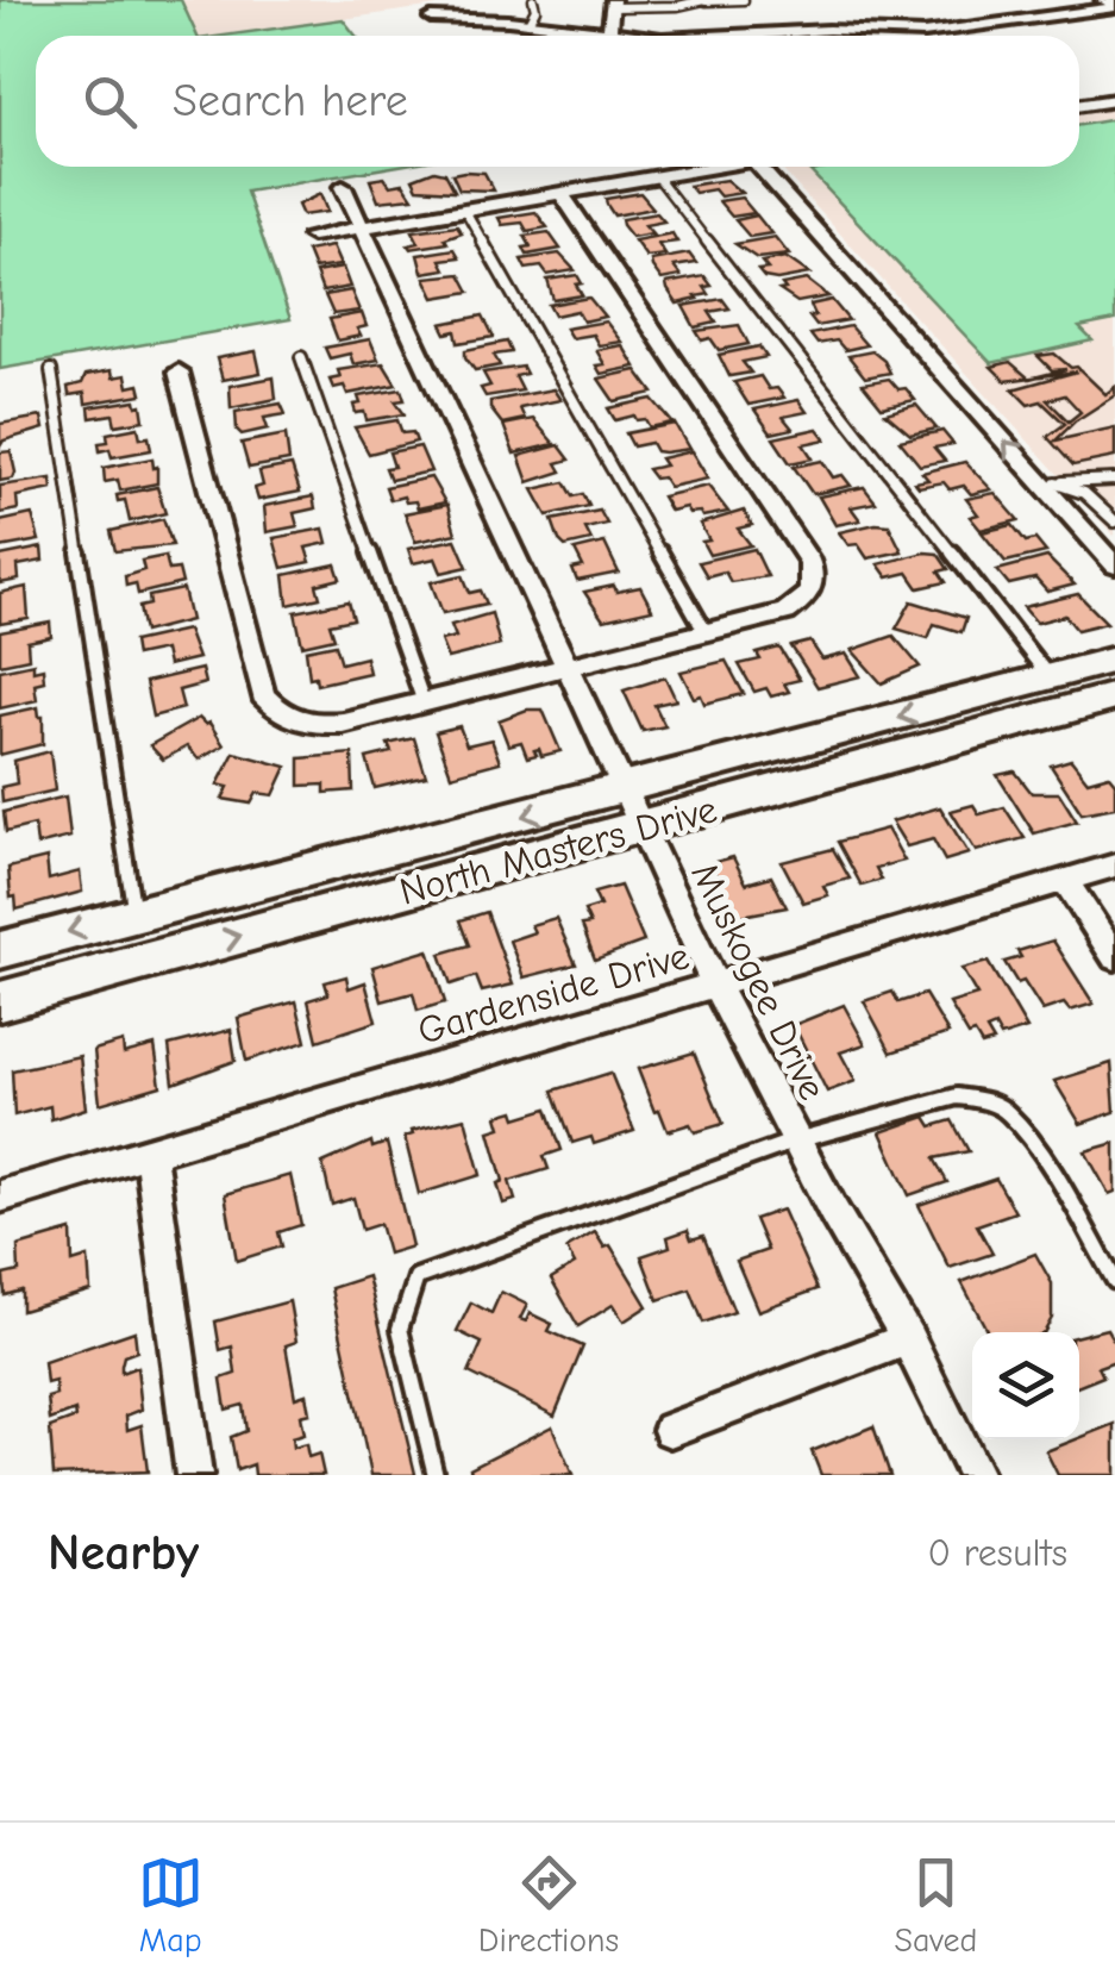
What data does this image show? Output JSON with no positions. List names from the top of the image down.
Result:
{
  "streets": {
    "main road": ["North Masters Drive"],
    "street": ["Muskogee Drive", "Gardenside Drive"]
  },
  "crossings": [
    ["North Masters Drive", "Muskogee Drive"],
    ["Muskogee Drive", "Gardenside Drive"]
  ],
  "page": {
    "search": "Search here",
    "heading": ["Nearby", "0 results"],
    "nav": ["Map", "Directions", "Saved"]
  }
}
